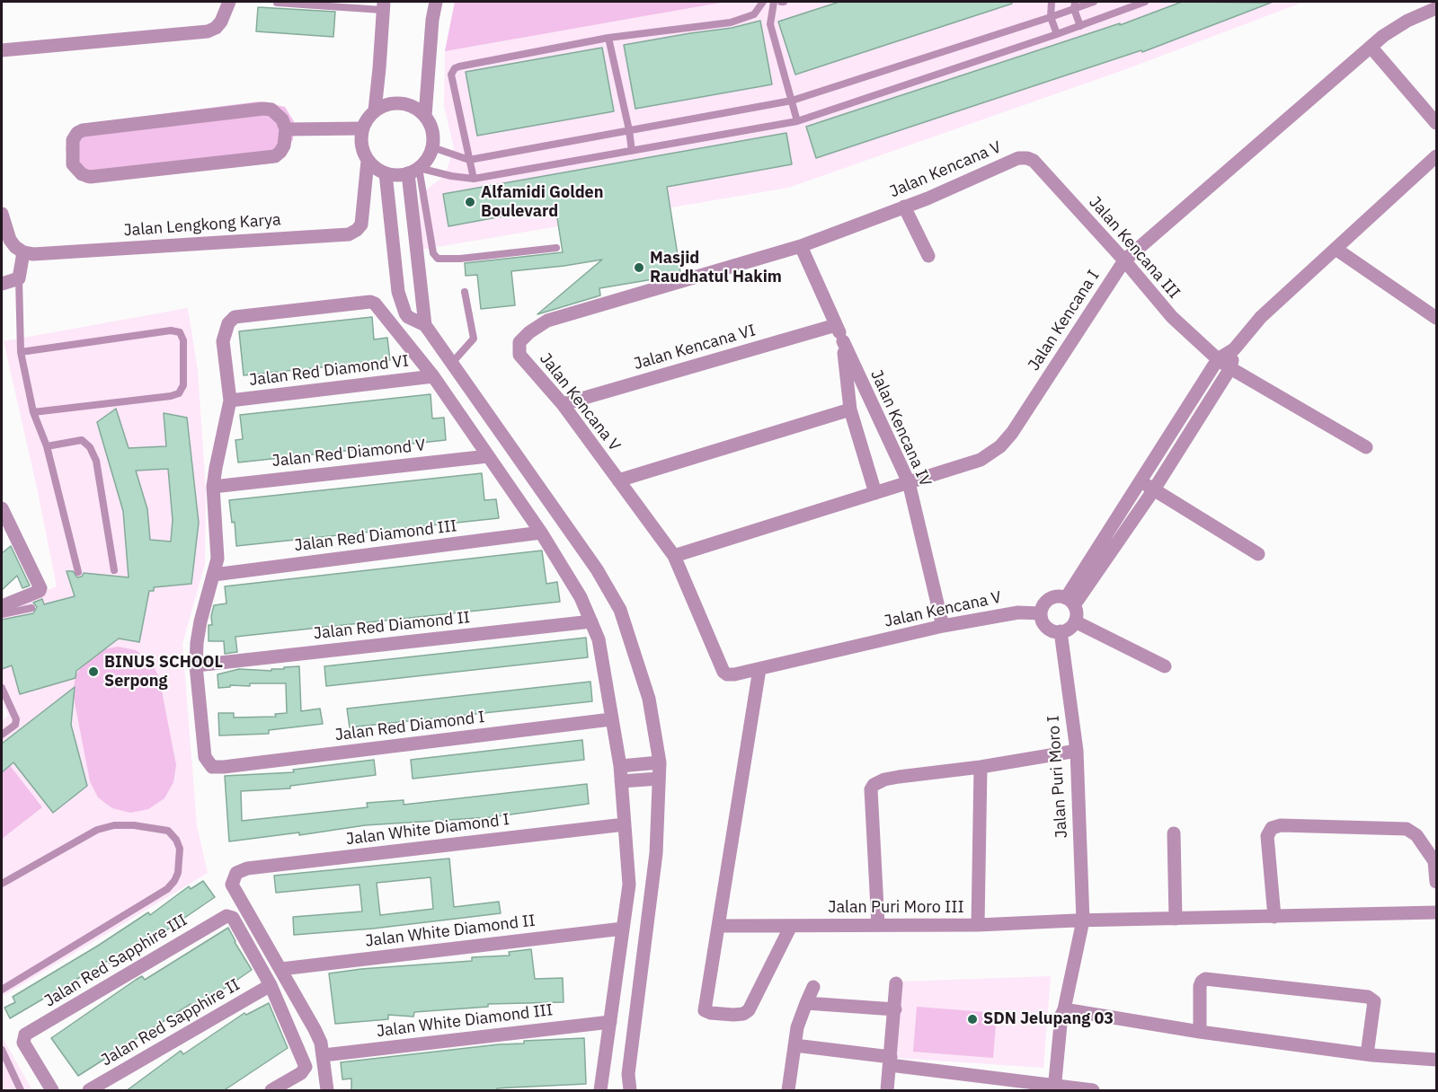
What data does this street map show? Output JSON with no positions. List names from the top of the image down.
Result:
{
  "streets": {
    "street": [
      "Jalan Kencana V",
      "Jalan Lengkong Karya",
      "Jalan Kencana III",
      "Jalan Kencana I",
      "Jalan Kencana VI",
      "Jalan Red Diamond VI",
      "Jalan Kencana IV",
      "Jalan Red Diamond V",
      "Jalan Red Diamond III",
      "Jalan Red Diamond II",
      "Jalan Red Diamond I",
      "Jalan Puri Moro I",
      "Jalan White Diamond I",
      "Jalan Puri Moro III",
      "Jalan White Diamond II",
      "Jalan Red Sapphire III",
      "Jalan White Diamond III",
      "Jalan Red Sapphire II"
    ]
  },
  "crossings": [
    ["Jalan Kencana V", "Jalan Kencana III"],
    ["Jalan Kencana V", "Jalan Kencana I"],
    ["Jalan Kencana V", "Jalan Kencana VI"],
    ["Jalan Kencana V", "Jalan Kencana IV"],
    ["Jalan Kencana V", "Jalan Puri Moro I"],
    ["Jalan Kencana III", "Jalan Kencana I"],
    ["Jalan Kencana I", "Jalan Kencana IV"],
    ["Jalan Kencana VI", "Jalan Kencana IV"],
    ["Jalan Red Diamond II", "Jalan Red Diamond I"],
    ["Jalan Puri Moro I", "Jalan Puri Moro III"],
    ["Jalan White Diamond I", "Jalan White Diamond II"],
    ["Jalan Red Sapphire III", "Jalan Red Sapphire II"]
  ],
  "places": [
    "Alfamidi Golden Boulevard",
    "Masjid Raudhatul Hakim",
    "BINUS SCHOOL Serpong",
    "SDN Jelupang 03"
  ]
}
